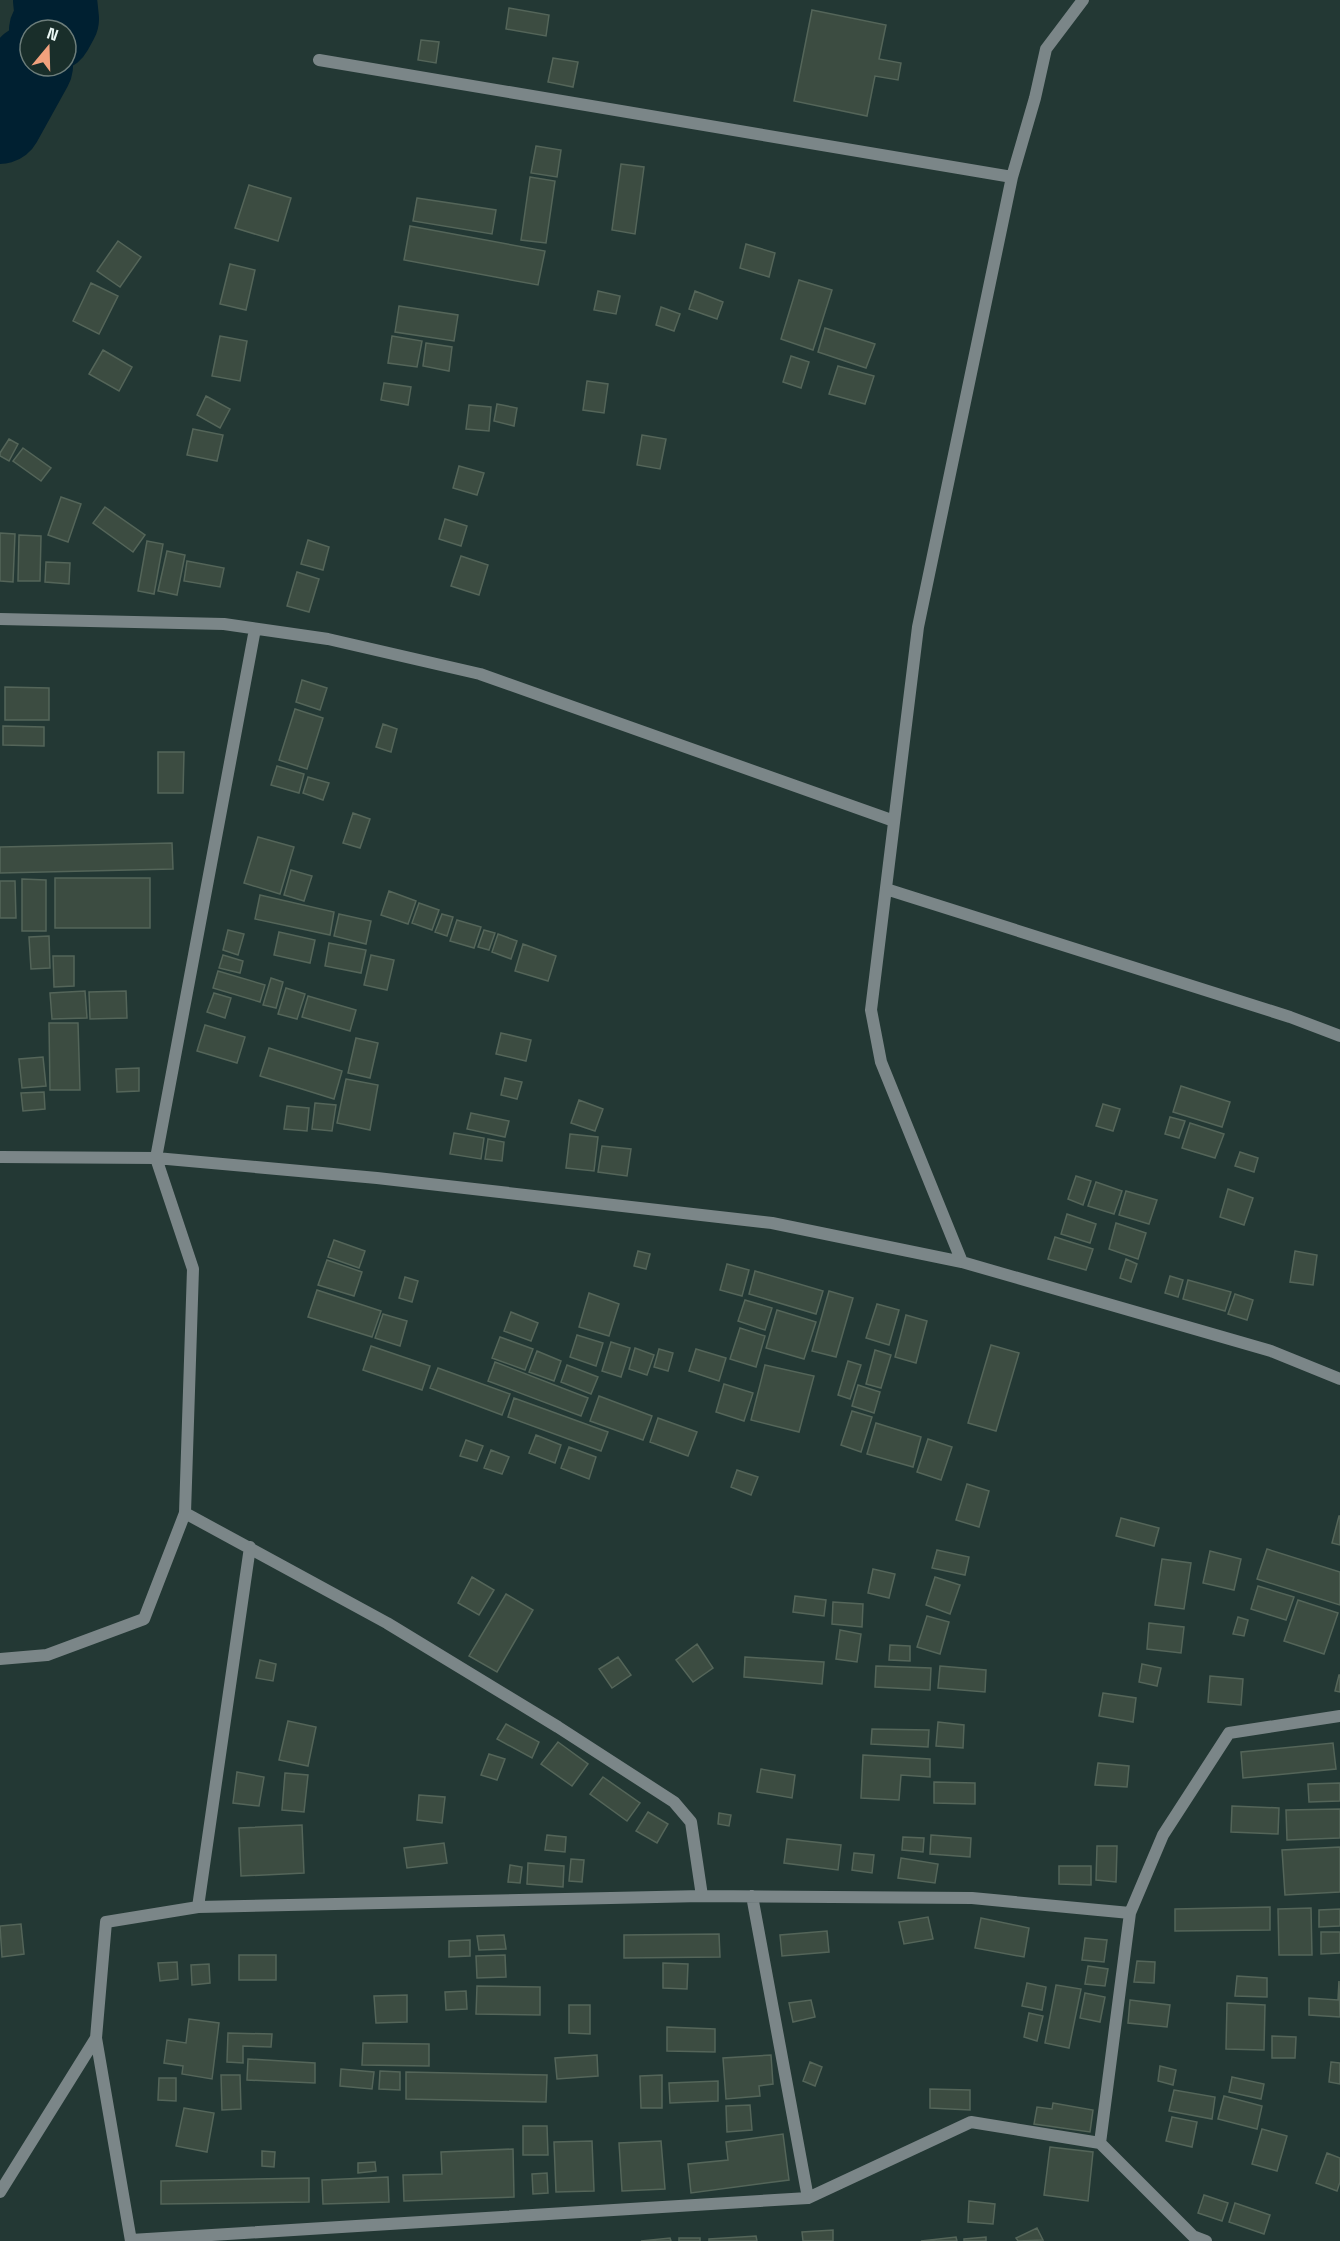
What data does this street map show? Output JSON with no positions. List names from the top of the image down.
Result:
{
  "north": "top"
}
